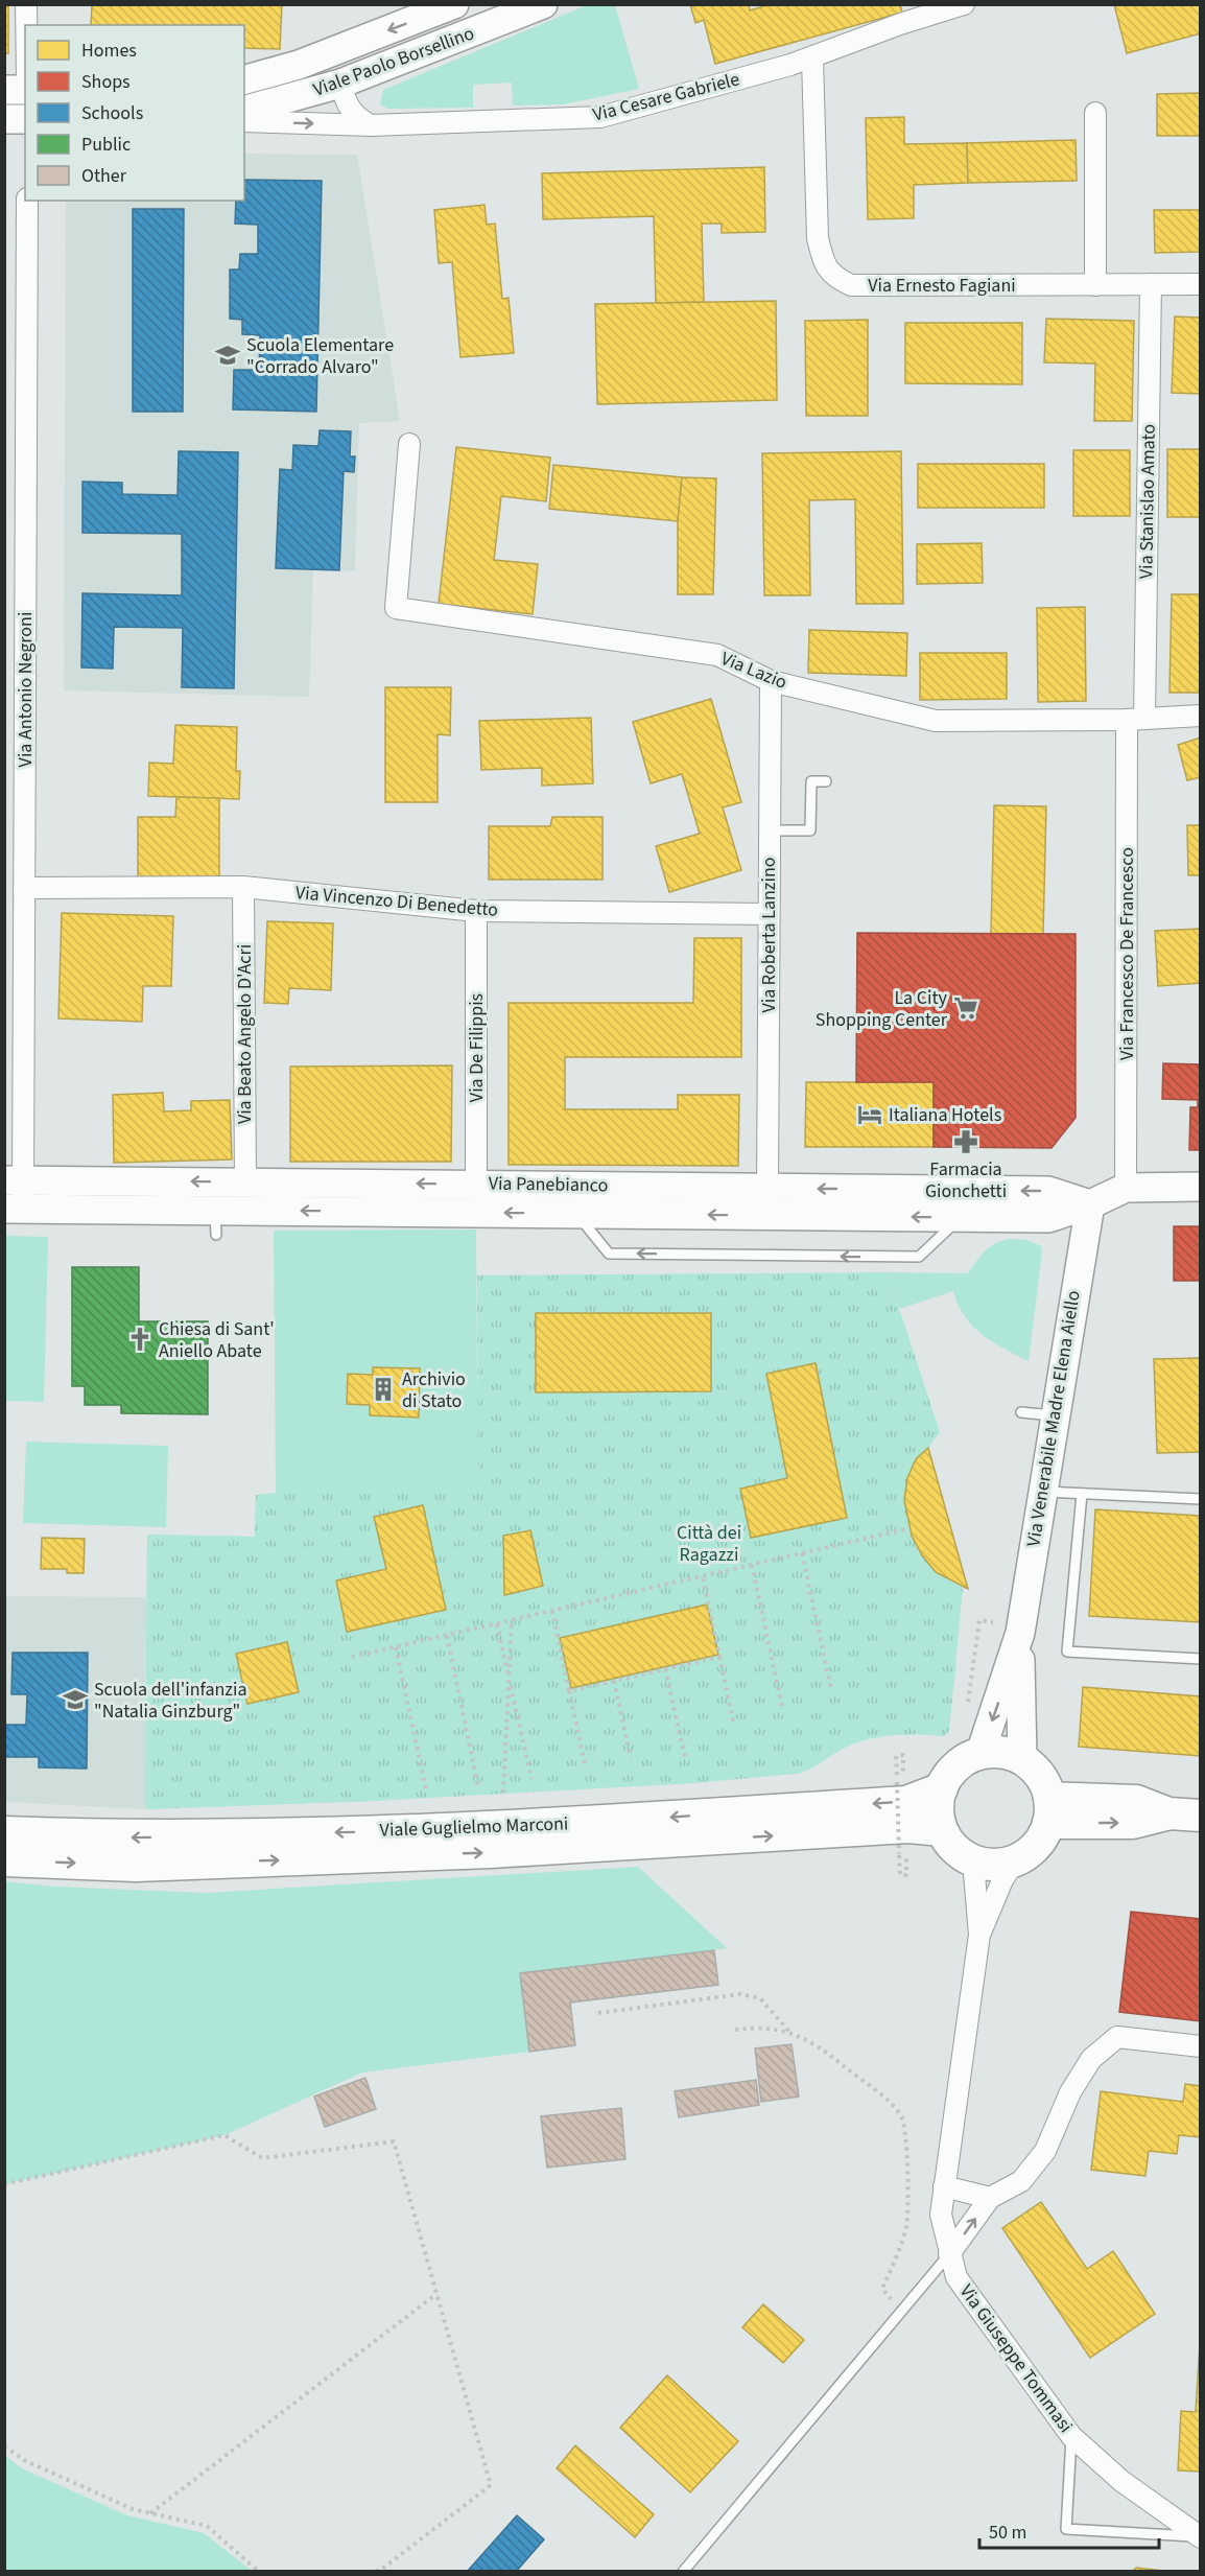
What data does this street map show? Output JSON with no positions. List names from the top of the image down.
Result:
{
  "streets": {
    "main road": ["Viale Guglielmo Marconi"],
    "street": [
      "Viale Paolo Borsellino",
      "Via Cesare Gabriele",
      "Via Ernesto Fagiani",
      "Via Stanislao Amato",
      "Via Lazio",
      "Via Antonio Negroni",
      "Via Vincenzo Di Benedetto",
      "Via Roberta Lanzino",
      "Via Francesco De Francesco",
      "Via Beato Angelo D'Acri",
      "Via De Filippis",
      "Via Panebianco",
      "Via Venerabile Madre Elena Aiello",
      "Via Giuseppe Tommasi"
    ]
  },
  "crossings": [
    ["Via Cesare Gabriele", "Via Ernesto Fagiani"],
    ["Via Ernesto Fagiani", "Via Stanislao Amato"],
    ["Via Stanislao Amato", "Via Lazio"],
    ["Via Stanislao Amato", "Via Francesco De Francesco"],
    ["Via Lazio", "Via Roberta Lanzino"],
    ["Via Lazio", "Via Francesco De Francesco"],
    ["Via Antonio Negroni", "Via Vincenzo Di Benedetto"],
    ["Via Antonio Negroni", "Via Panebianco"],
    ["Via Vincenzo Di Benedetto", "Via Roberta Lanzino"],
    ["Via Vincenzo Di Benedetto", "Via Beato Angelo D'Acri"],
    ["Via Vincenzo Di Benedetto", "Via De Filippis"],
    ["Via Roberta Lanzino", "Via Panebianco"],
    ["Via Francesco De Francesco", "Via Panebianco"],
    ["Via Beato Angelo D'Acri", "Via Panebianco"],
    ["Via De Filippis", "Via Panebianco"],
    ["Via Panebianco", "Via Venerabile Madre Elena Aiello"],
    ["Via Venerabile Madre Elena Aiello", "Viale Guglielmo Marconi"],
    ["Via Venerabile Madre Elena Aiello", "Via Giuseppe Tommasi"],
    ["Viale Guglielmo Marconi", "Via Giuseppe Tommasi"]
  ],
  "one_way": ["Via Panebianco"],
  "parks": ["Città dei Ragazzi"],
  "places": {
    "school or university": ["Scuola Elementare \"Corrado Alvaro\"", "Scuola dell'infanzia \"Natalia Ginzburg\""],
    "supermarket": ["La City Shopping Center"],
    "hotel": ["Italiana Hotels"],
    "pharmacy": ["Farmacia Gionchetti"],
    "church": ["Chiesa di Sant' Aniello Abate"],
    "building": ["Archivio di Stato"]
  },
  "legend": [
    "Homes",
    "Shops",
    "Schools",
    "Public",
    "Other"
  ],
  "scale_bar": "50 m"
}
